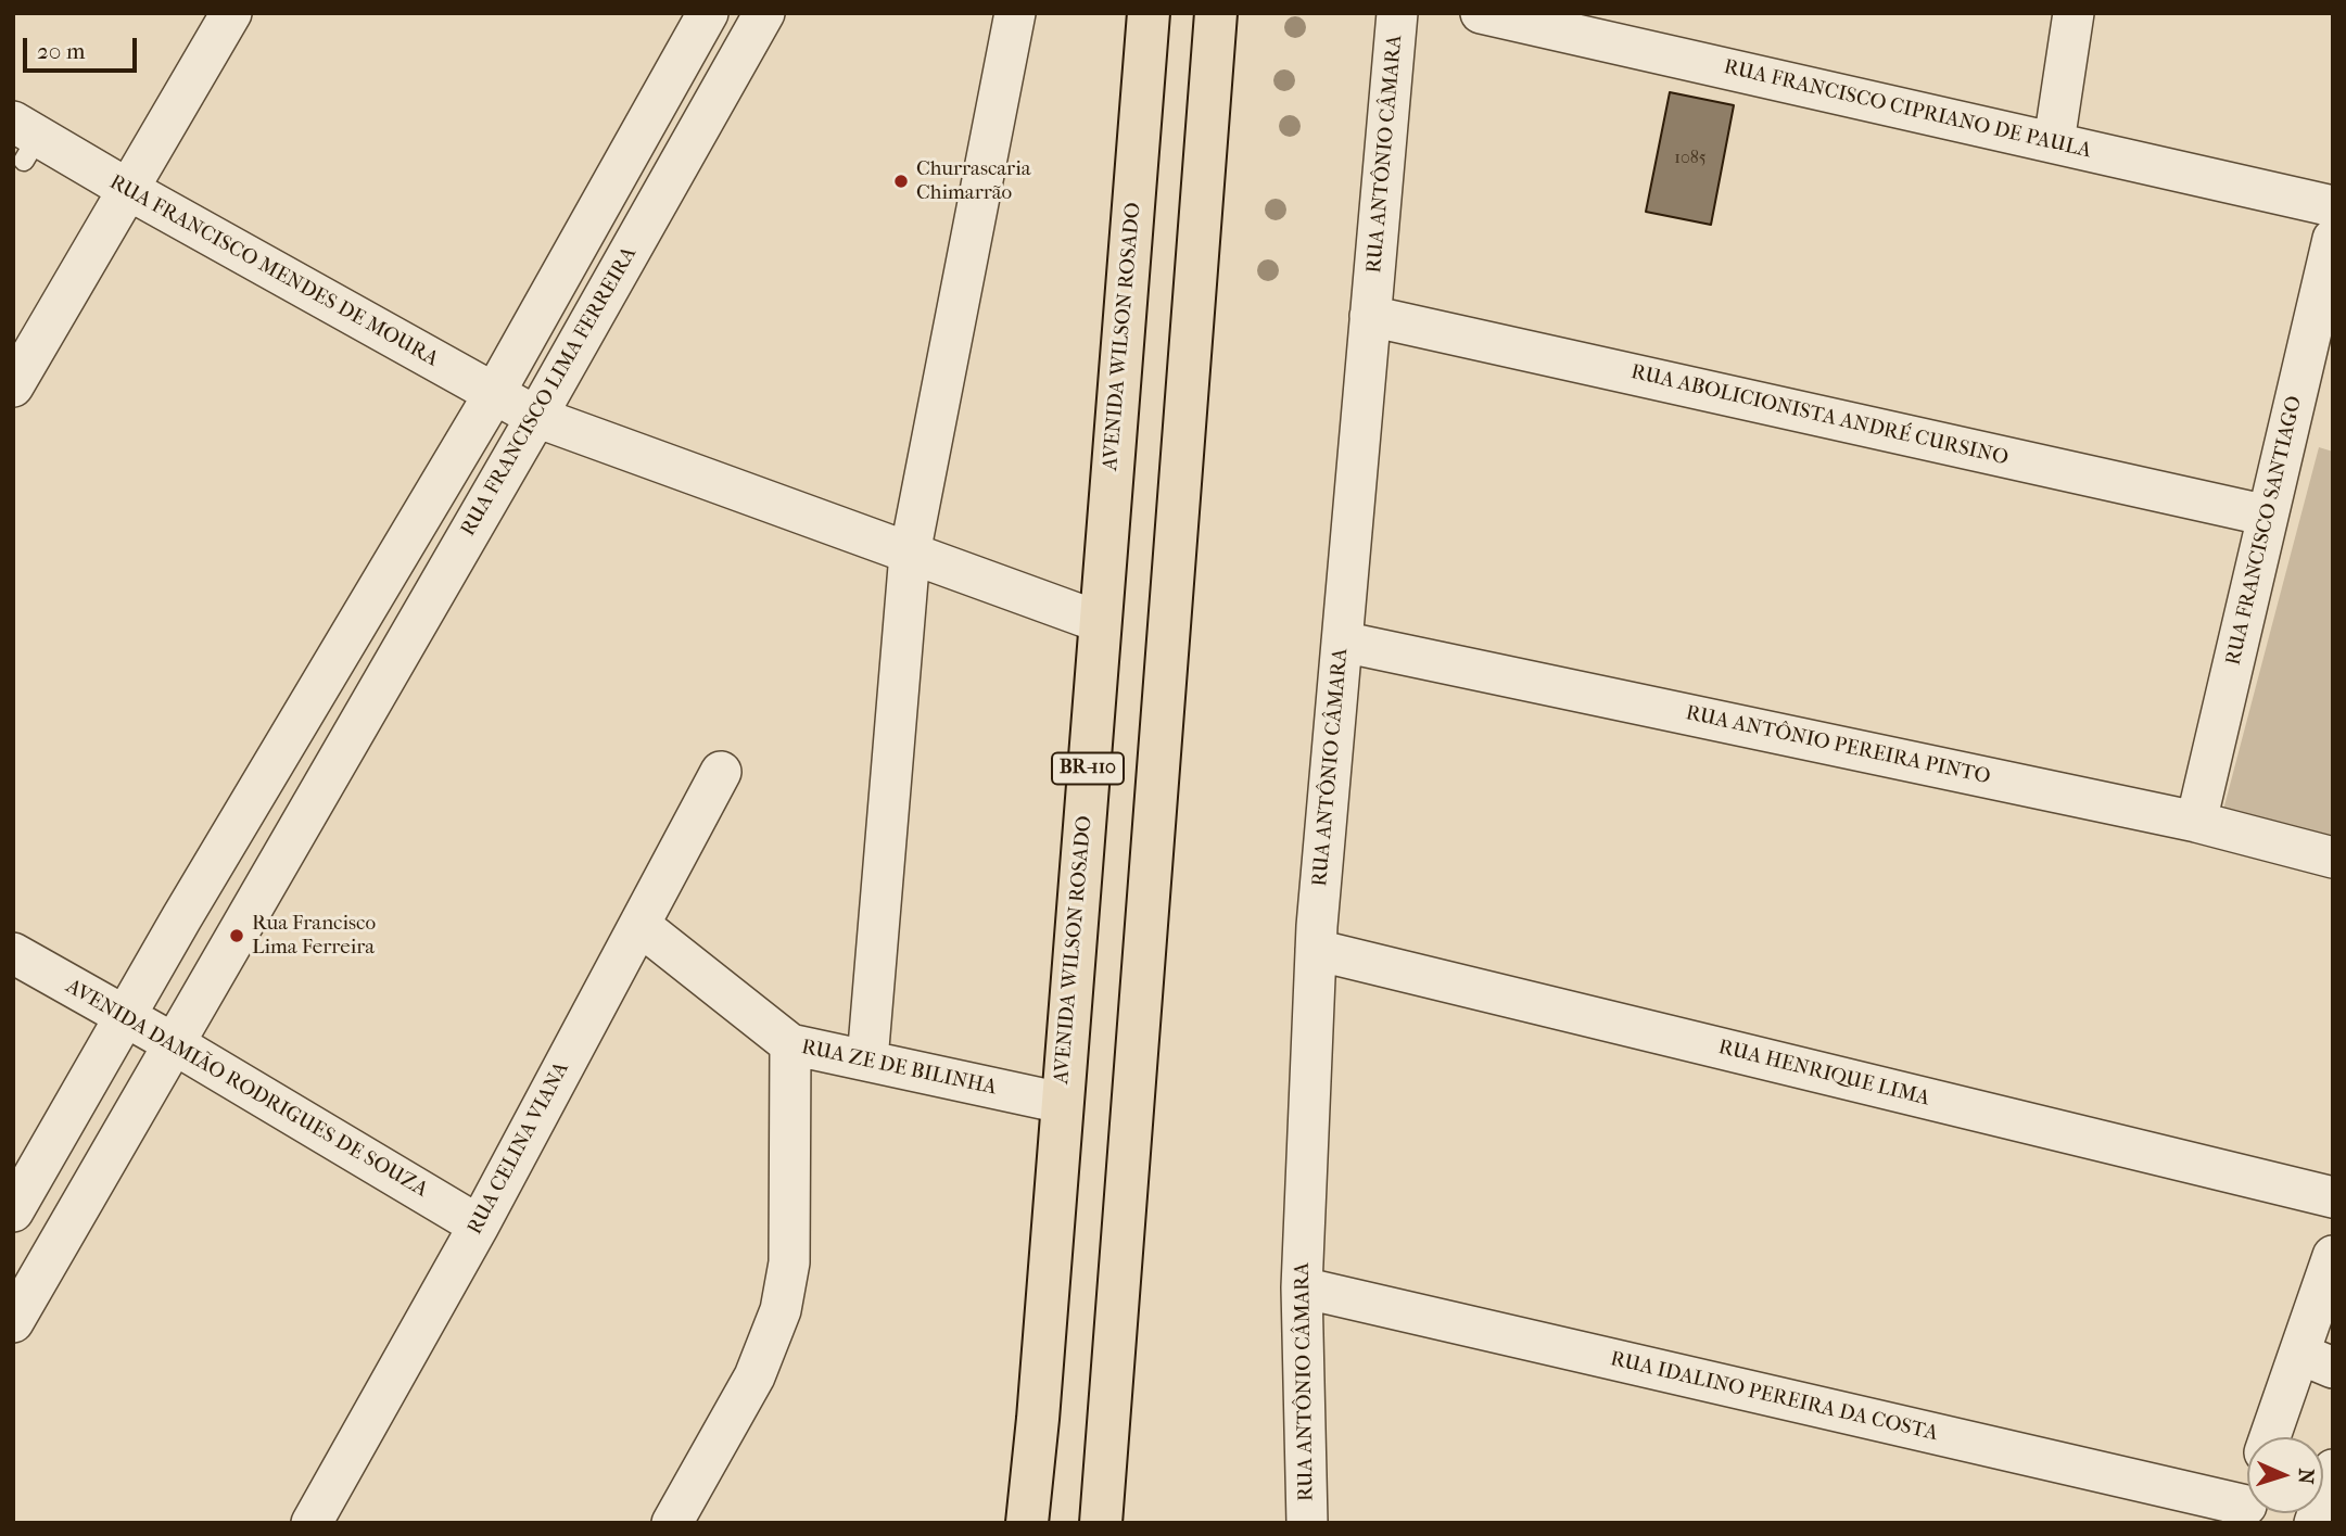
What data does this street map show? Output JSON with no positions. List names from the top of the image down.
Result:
{
  "streets": {
    "highway": ["AVENIDA WILSON ROSADO", "BR-110"],
    "street": [
      "RUA FRANCISCO CIPRIANO DE PAULA",
      "RUA ANTÔNIO CÂMARA",
      "RUA FRANCISCO MENDES DE MOURA",
      "RUA FRANCISCO LIMA FERREIRA",
      "RUA ABOLICIONISTA ANDRÉ CURSINO",
      "RUA FRANCISCO SANTIAGO",
      "RUA ANTÔNIO PEREIRA PINTO",
      "RUA ZE DE BILINHA",
      "RUA HENRIQUE LIMA",
      "AVENIDA DAMIÃO RODRIGUES DE SOUZA",
      "RUA CELINA VIANA",
      "RUA IDALINO PEREIRA DA COSTA"
    ]
  },
  "crossings": [
    ["RUA ANTÔNIO CÂMARA", "RUA ABOLICIONISTA ANDRÉ CURSINO"],
    ["RUA ANTÔNIO CÂMARA", "RUA ANTÔNIO PEREIRA PINTO"],
    ["RUA ANTÔNIO CÂMARA", "RUA HENRIQUE LIMA"],
    ["RUA ANTÔNIO CÂMARA", "RUA IDALINO PEREIRA DA COSTA"],
    ["RUA FRANCISCO MENDES DE MOURA", "AVENIDA WILSON ROSADO"],
    ["RUA FRANCISCO MENDES DE MOURA", "RUA FRANCISCO LIMA FERREIRA"],
    ["AVENIDA WILSON ROSADO", "RUA ZE DE BILINHA"],
    ["RUA FRANCISCO LIMA FERREIRA", "AVENIDA DAMIÃO RODRIGUES DE SOUZA"],
    ["RUA ABOLICIONISTA ANDRÉ CURSINO", "RUA FRANCISCO SANTIAGO"],
    ["RUA FRANCISCO SANTIAGO", "RUA ANTÔNIO PEREIRA PINTO"],
    ["RUA ZE DE BILINHA", "RUA CELINA VIANA"],
    ["AVENIDA DAMIÃO RODRIGUES DE SOUZA", "RUA CELINA VIANA"]
  ],
  "places": ["Churrascaria Chimarrão", "Rua Francisco Lima Ferreira"],
  "house_numbers": ["1085"],
  "scale_bar": "20 m",
  "north": "right"
}
